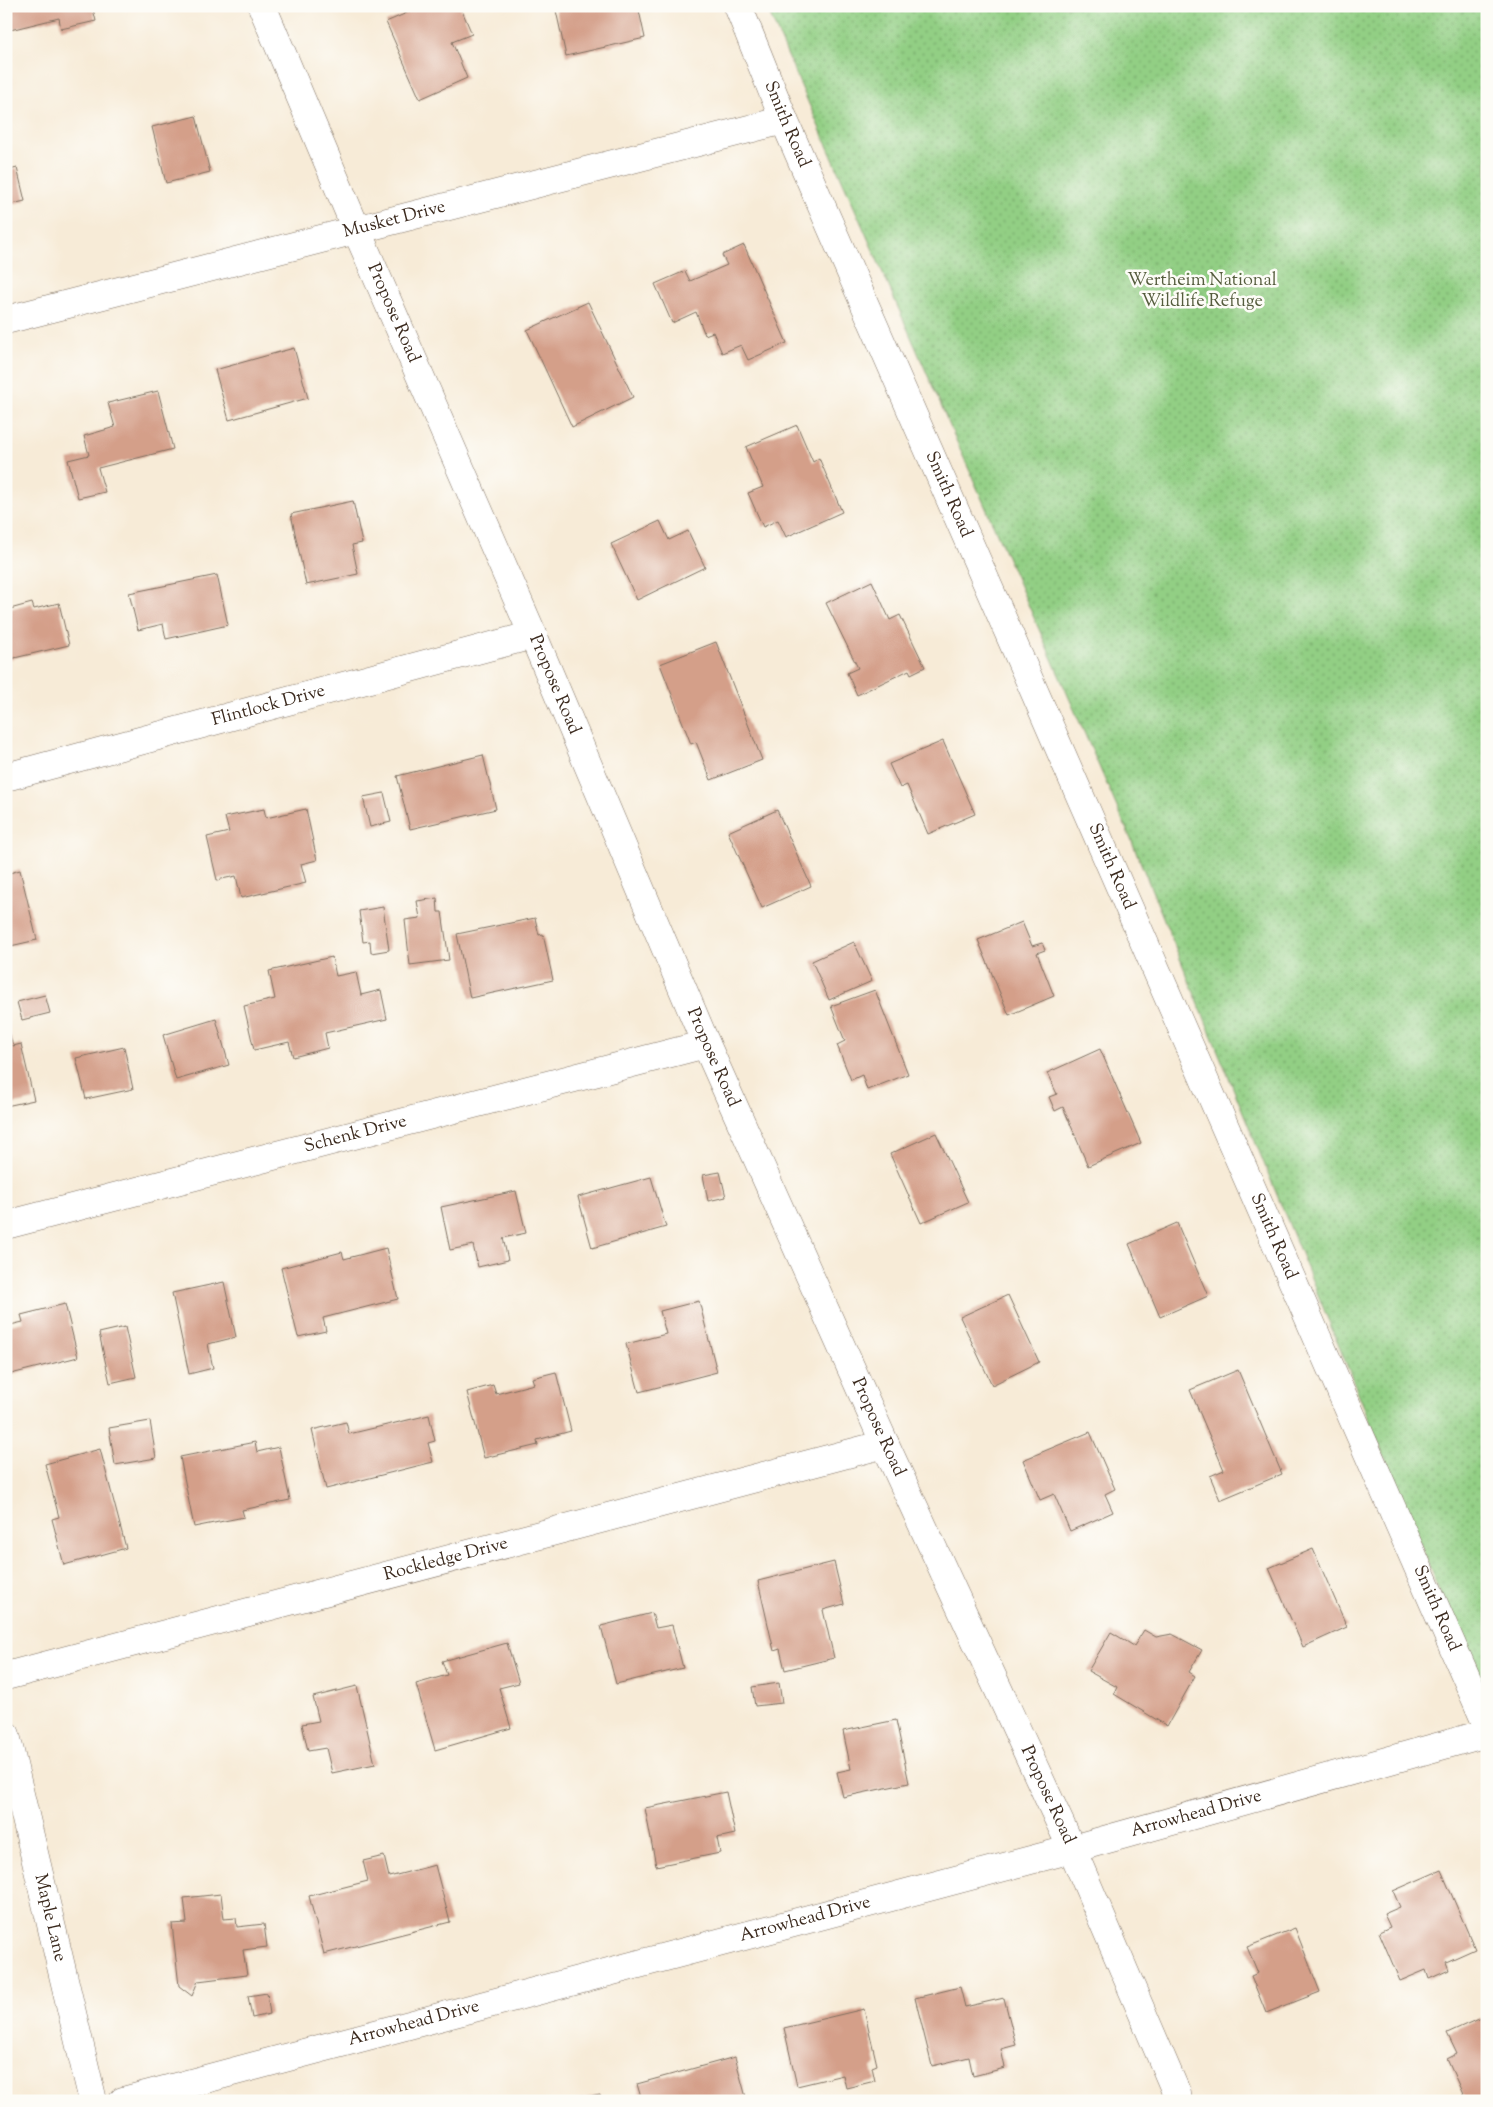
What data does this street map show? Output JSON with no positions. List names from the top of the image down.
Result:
{
  "streets": {
    "street": [
      "Smith Road",
      "Musket Drive",
      "Propose Road",
      "Flintlock Drive",
      "Schenk Drive",
      "Rockledge Drive",
      "Arrowhead Drive",
      "Maple Lane"
    ]
  },
  "crossings": [
    ["Smith Road", "Musket Drive"],
    ["Musket Drive", "Propose Road"],
    ["Propose Road", "Flintlock Drive"],
    ["Propose Road", "Schenk Drive"],
    ["Propose Road", "Rockledge Drive"],
    ["Propose Road", "Arrowhead Drive"]
  ],
  "parks": ["Wertheim National Wildlife Refuge"]
}
